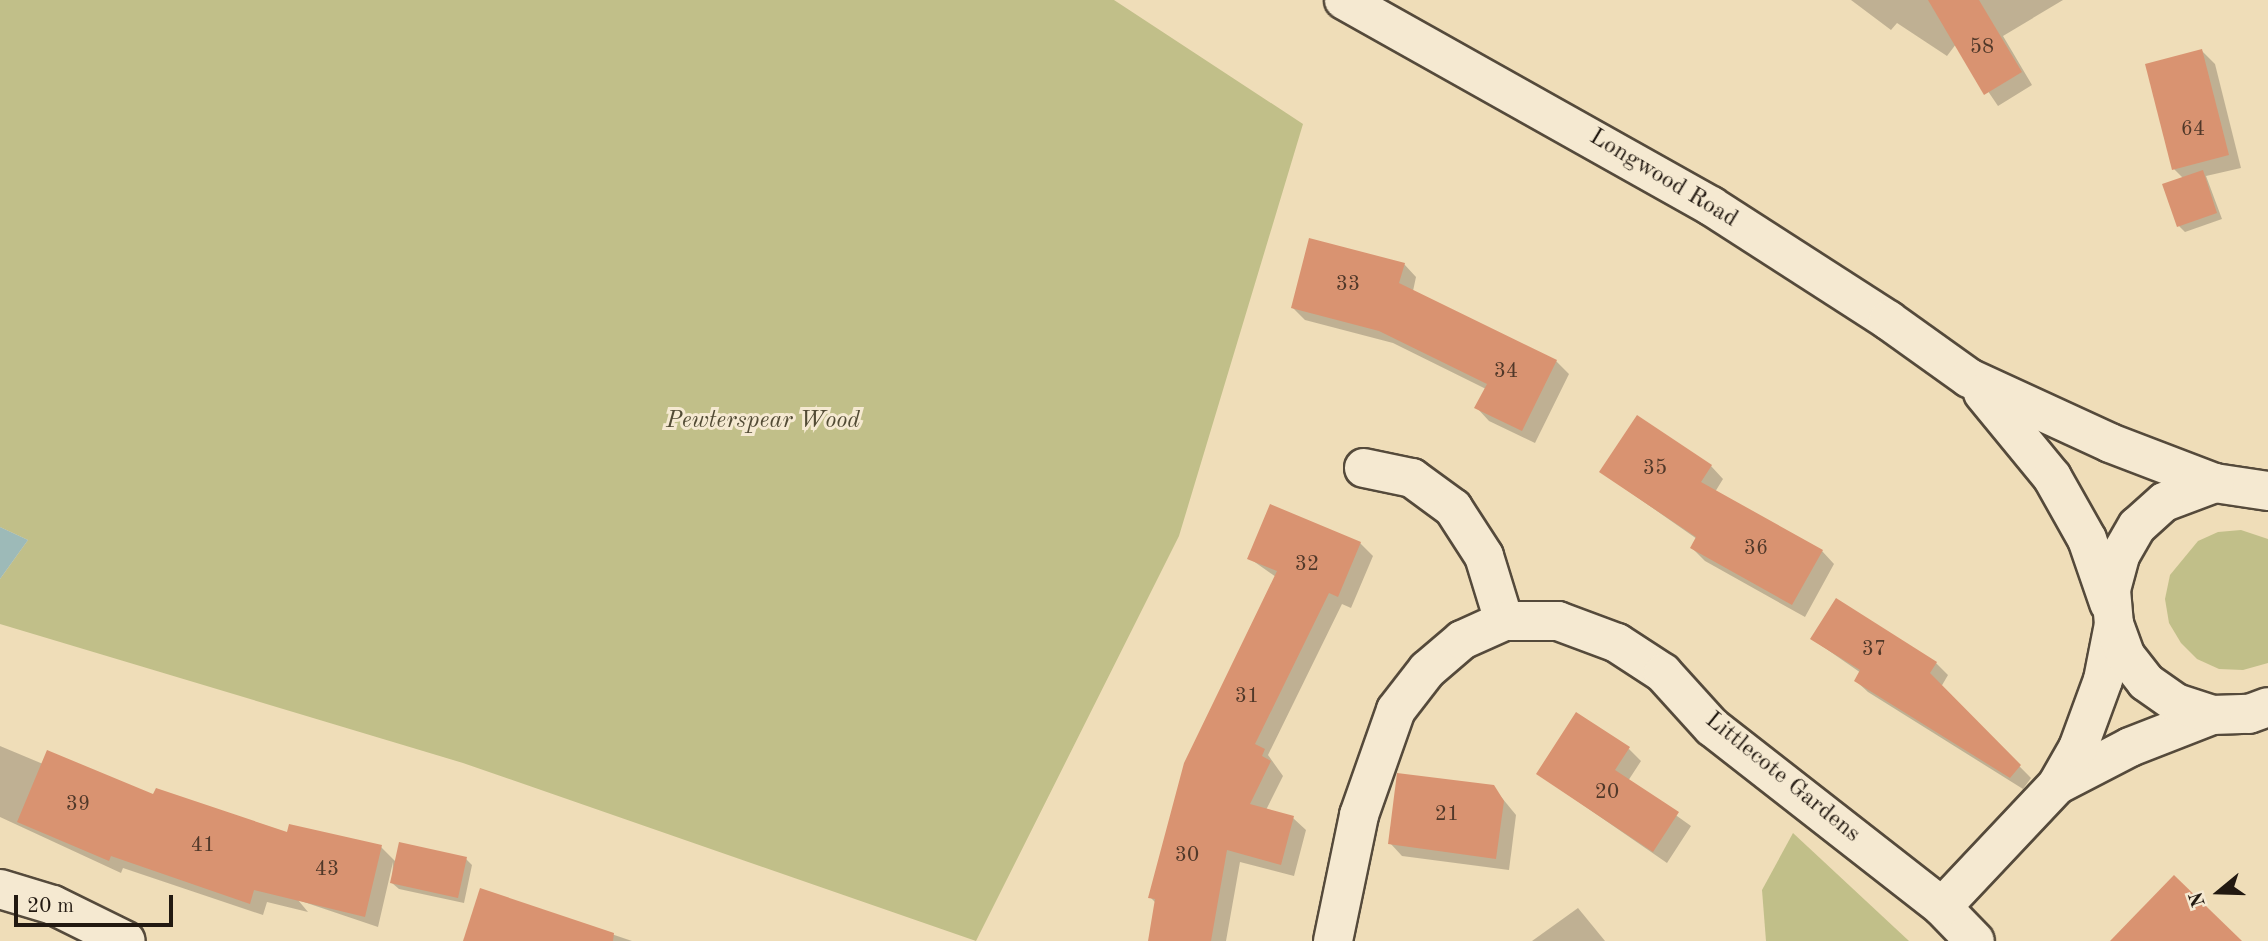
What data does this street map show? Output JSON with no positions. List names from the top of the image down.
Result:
{
  "streets": {
    "street": ["Longwood Road", "Littlecote Gardens"]
  },
  "parks": ["Pewterspear Wood"],
  "house_numbers": [
    "58",
    "64",
    "33",
    "34",
    "35",
    "36",
    "32",
    "37",
    "31",
    "20",
    "39",
    "21",
    "41",
    "30",
    "43"
  ],
  "scale_bar": "20 m",
  "north": "left"
}
